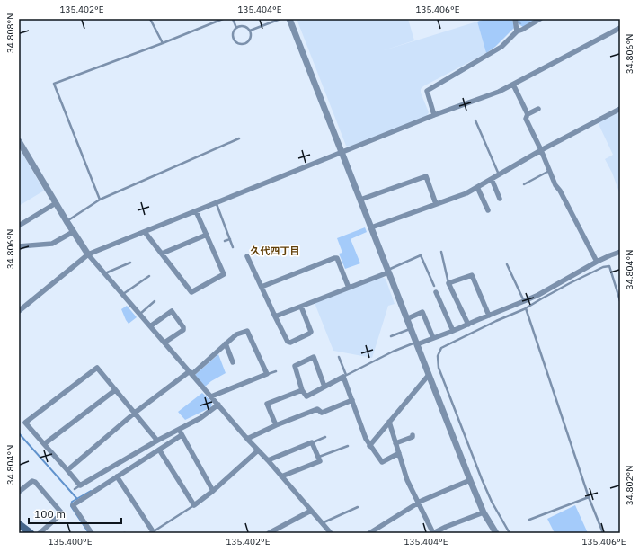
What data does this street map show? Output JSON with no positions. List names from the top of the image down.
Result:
{
  "districts": ["久代四丁目"],
  "scale_bar": "100 m",
  "coordinates": [
    "135.402°E",
    "135.404°E",
    "135.406°E",
    "34.808°N",
    "34.806°N",
    "34.804°N",
    "34.802°N",
    "135.400°E"
  ]
}
